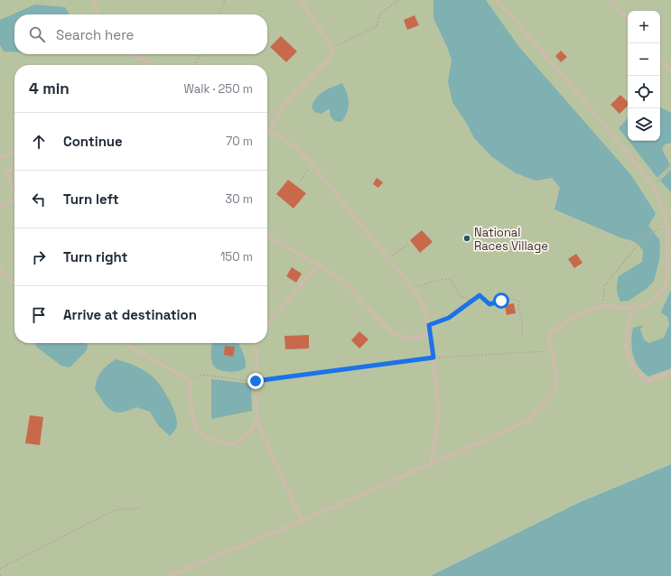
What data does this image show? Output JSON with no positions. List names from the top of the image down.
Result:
{
  "places": ["National Races Village"],
  "page": {
    "map_buttons": ["+", "−"],
    "search": "Search here",
    "heading": ["4 min", "Walk · 250 m"],
    "list": [
      ["Continue", "70 m"],
      ["Turn left", "30 m"],
      ["Turn right", "150 m"],
      "Arrive at destination"
    ]
  }
}
